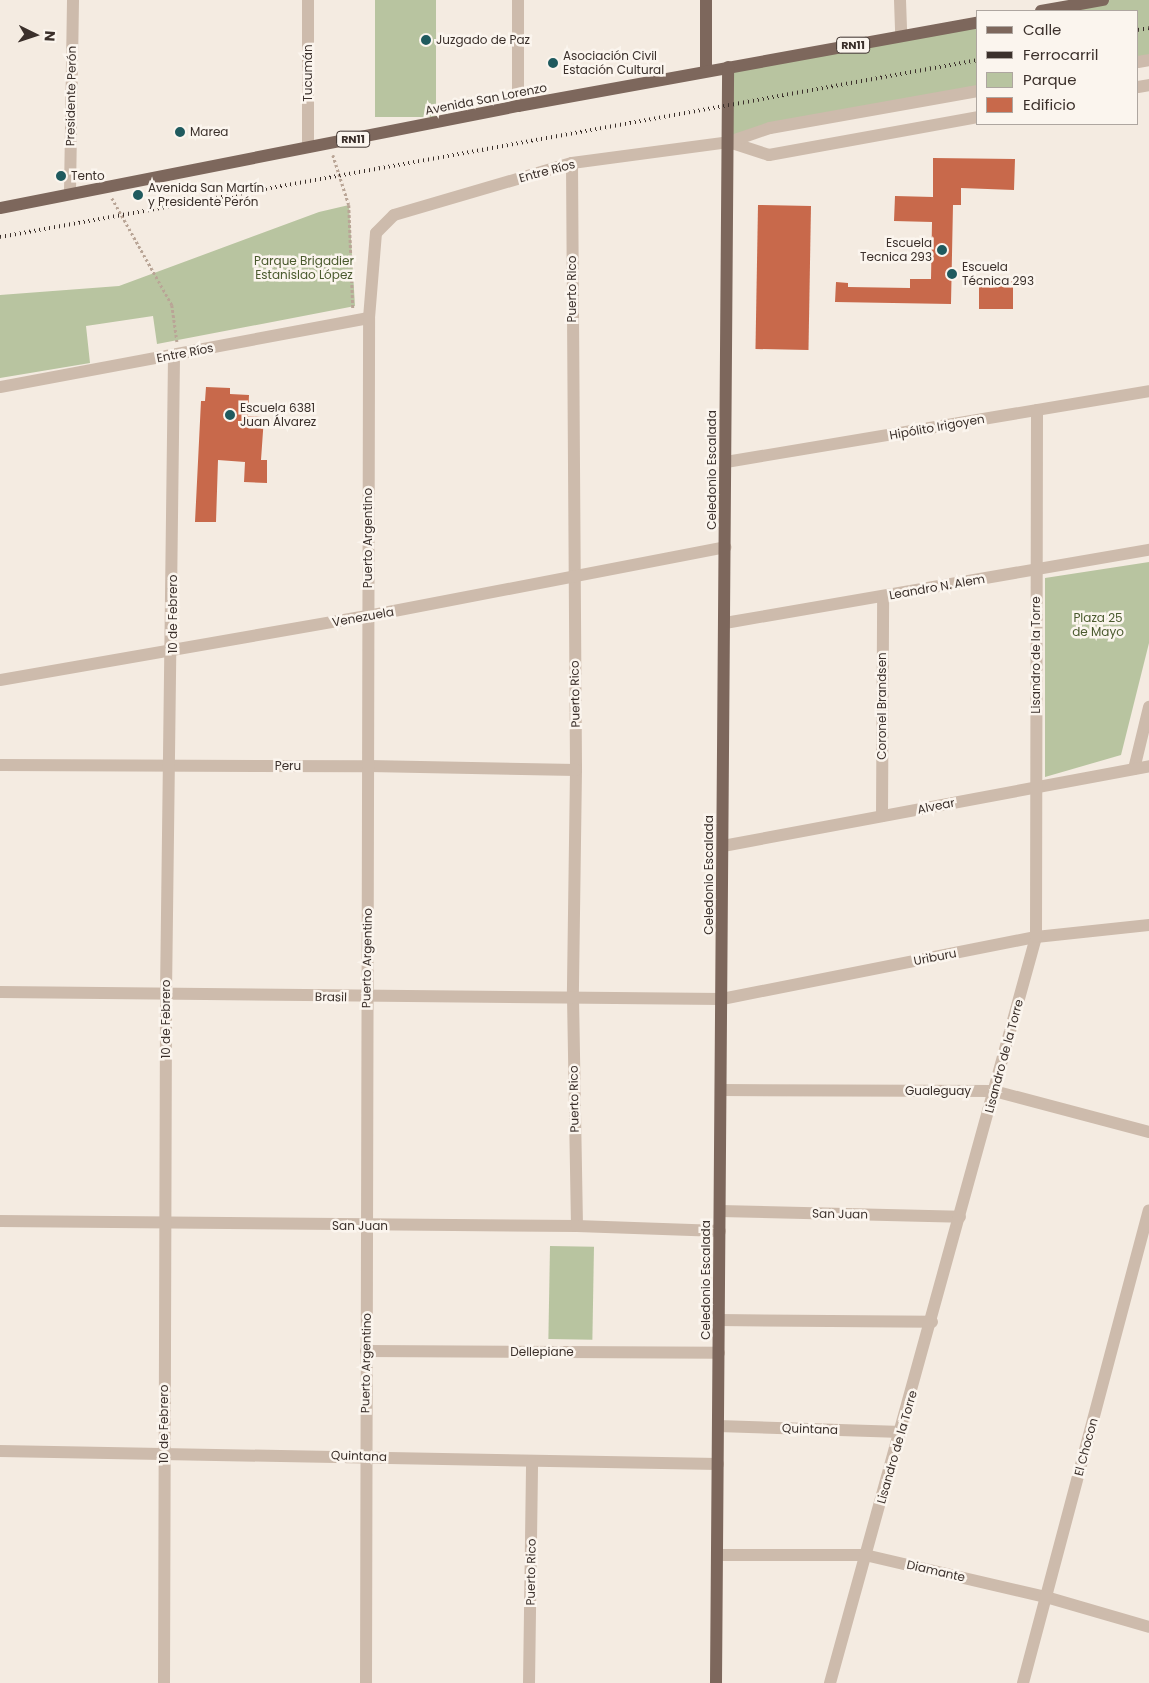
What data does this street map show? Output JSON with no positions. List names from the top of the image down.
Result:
{
  "streets": {
    "main road": ["RN11", "Avenida San Lorenzo", "Celedonio Escalada"],
    "street": [
      "Tucumán",
      "Presidente Perón",
      "Entre Ríos",
      "Puerto Rico",
      "Hipólito Irigoyen",
      "Puerto Argentino",
      "Leandro N. Alem",
      "10 de Febrero",
      "Venezuela",
      "Lisandro de la Torre",
      "Coronel Brandsen",
      "Peru",
      "Alvear",
      "Uriburu",
      "Brasil",
      "Gualeguay",
      "San Juan",
      "Dellepiane",
      "Quintana",
      "El Chocon",
      "Diamante"
    ]
  },
  "crossings": [
    ["Tucumán", "Avenida San Lorenzo"],
    ["Presidente Perón", "Avenida San Lorenzo"],
    ["Avenida San Lorenzo", "Celedonio Escalada"],
    ["Entre Ríos", "Puerto Rico"],
    ["Entre Ríos", "Celedonio Escalada"],
    ["Entre Ríos", "Puerto Argentino"],
    ["Entre Ríos", "10 de Febrero"],
    ["Puerto Rico", "Venezuela"],
    ["Puerto Rico", "Peru"],
    ["Puerto Rico", "Brasil"],
    ["Puerto Rico", "San Juan"],
    ["Puerto Rico", "Quintana"],
    ["Hipólito Irigoyen", "Celedonio Escalada"],
    ["Hipólito Irigoyen", "Lisandro de la Torre"],
    ["Celedonio Escalada", "Leandro N. Alem"],
    ["Celedonio Escalada", "Venezuela"],
    ["Celedonio Escalada", "Alvear"],
    ["Celedonio Escalada", "Uriburu"],
    ["Celedonio Escalada", "Brasil"],
    ["Celedonio Escalada", "Gualeguay"],
    ["Celedonio Escalada", "San Juan"],
    ["Celedonio Escalada", "Dellepiane"],
    ["Celedonio Escalada", "Quintana"],
    ["Celedonio Escalada", "Diamante"],
    ["Puerto Argentino", "Venezuela"],
    ["Puerto Argentino", "Peru"],
    ["Puerto Argentino", "Brasil"],
    ["Puerto Argentino", "San Juan"],
    ["Puerto Argentino", "Dellepiane"],
    ["Puerto Argentino", "Quintana"],
    ["Leandro N. Alem", "Lisandro de la Torre"],
    ["Leandro N. Alem", "Coronel Brandsen"],
    ["10 de Febrero", "Venezuela"],
    ["10 de Febrero", "Peru"],
    ["10 de Febrero", "Brasil"],
    ["10 de Febrero", "San Juan"],
    ["10 de Febrero", "Quintana"],
    ["Lisandro de la Torre", "Alvear"],
    ["Lisandro de la Torre", "Uriburu"],
    ["Lisandro de la Torre", "Gualeguay"],
    ["Lisandro de la Torre", "San Juan"],
    ["Lisandro de la Torre", "Quintana"],
    ["Lisandro de la Torre", "Diamante"],
    ["Coronel Brandsen", "Alvear"],
    ["Uriburu", "Brasil"],
    ["El Chocon", "Diamante"]
  ],
  "parks": ["Parque Brigadier Estanislao López", "Plaza 25 de Mayo"],
  "places": [
    "Juzgado de Paz",
    "Asociación Civil Estación Cultural",
    "Marea",
    "Tento",
    "Avenida San Martín y Presidente Perón",
    "Escuela Tecnica 293",
    "Escuela Técnica 293",
    "Escuela 6381 Juan Álvarez"
  ],
  "legend": [
    "Calle",
    "Ferrocarril",
    "Parque",
    "Edificio"
  ],
  "north": "right"
}
